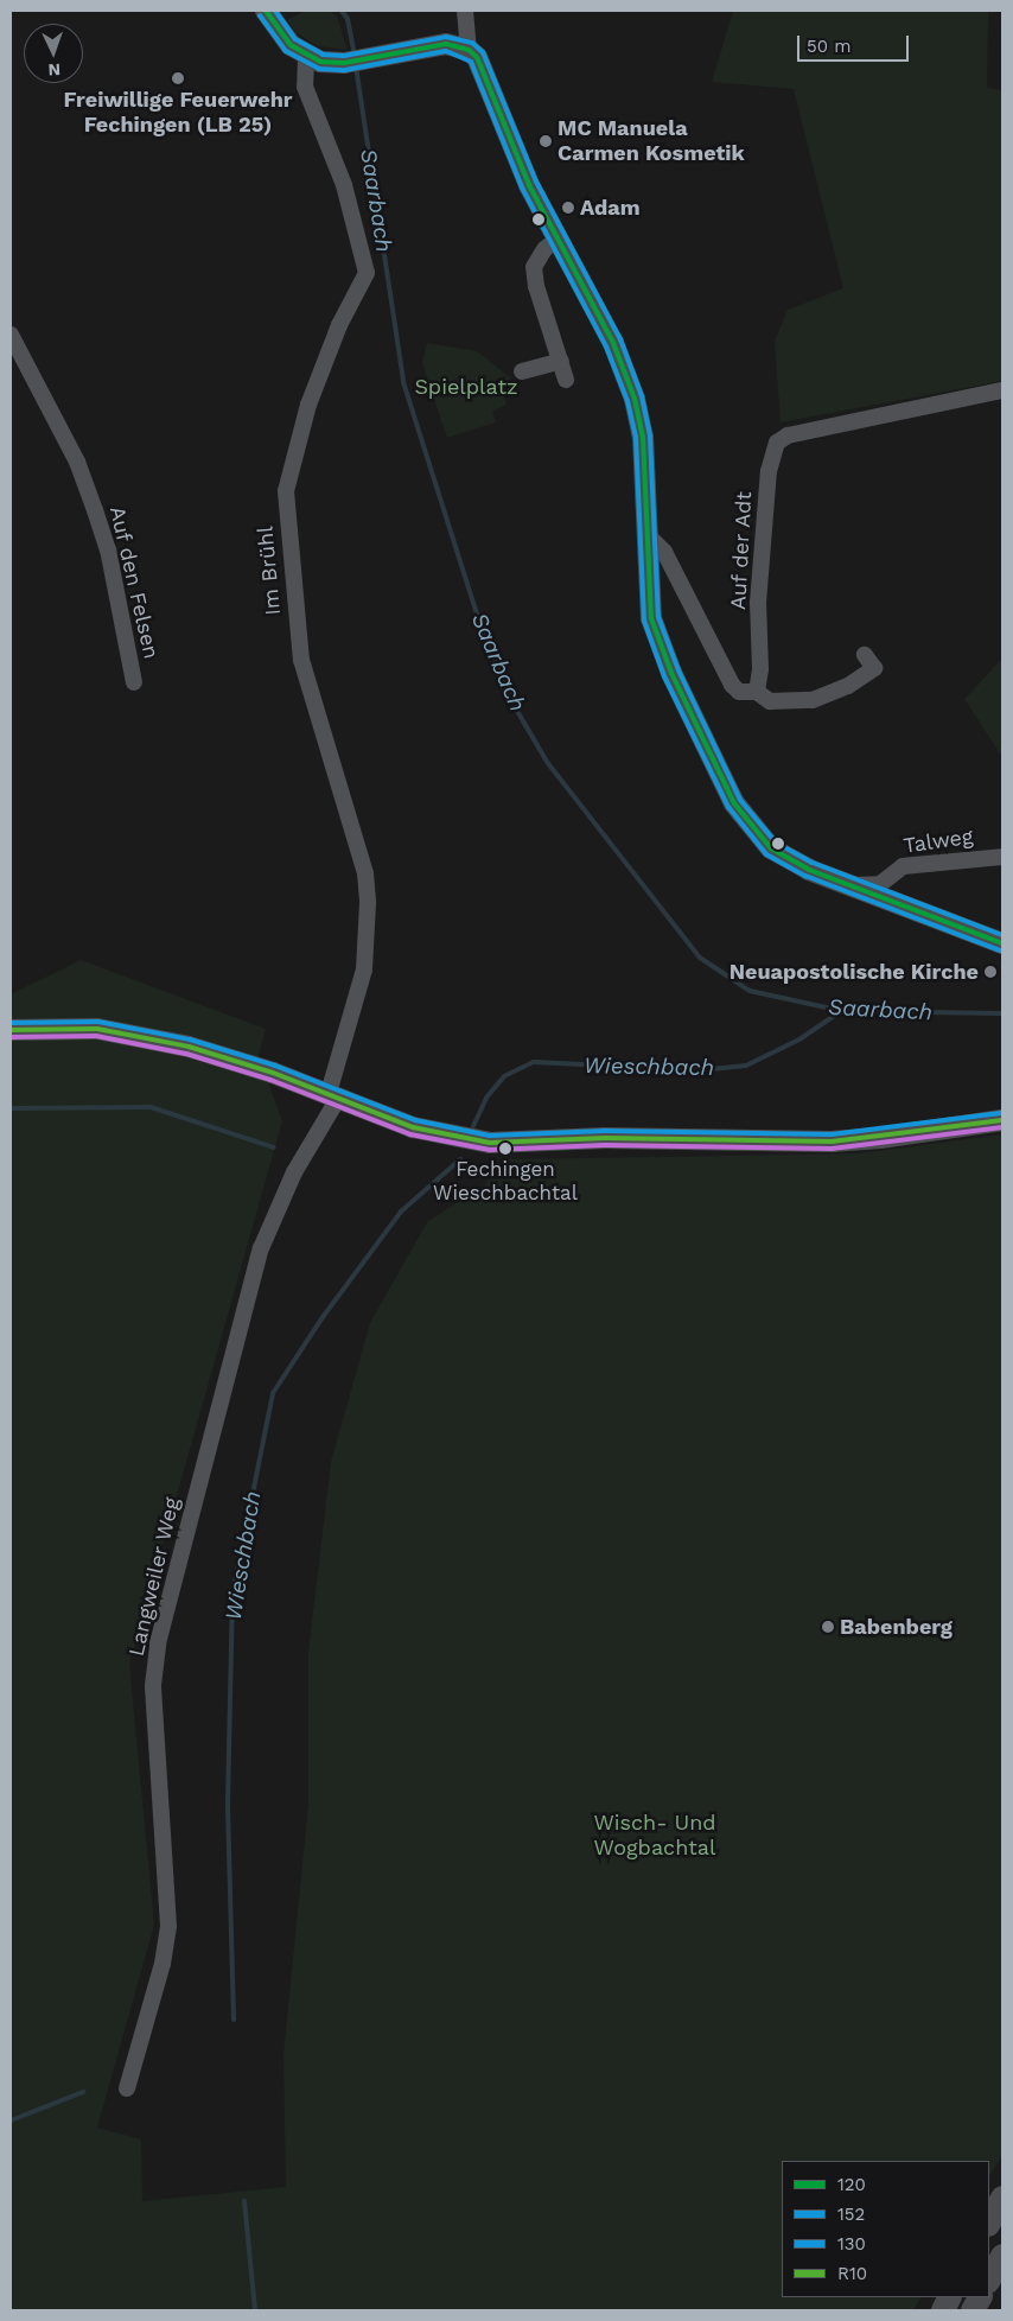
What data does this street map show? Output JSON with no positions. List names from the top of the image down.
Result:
{
  "streets": {
    "street": [
      "Auf der Adt",
      "Im Brühl",
      "Auf den Felsen",
      "Talweg",
      "Langweiler Weg"
    ]
  },
  "crossings": [
    ["Im Brühl", "Langweiler Weg"]
  ],
  "water": ["Saarbach", "Wieschbach"],
  "parks": ["Spielplatz", "Wisch- Und Wogbachtal"],
  "places": [
    "Freiwillige Feuerwehr Fechingen (LB 25)",
    "MC Manuela Carmen Kosmetik",
    "Adam",
    "Neuapostolische Kirche",
    "Fechingen Wieschbachtal",
    "Babenberg"
  ],
  "lines": [
    "transit line 120",
    "transit line 130",
    "transit line 152",
    "transit line R10"
  ],
  "legend": [
    "120",
    "152",
    "130",
    "R10"
  ],
  "scale_bar": "50 m",
  "north": "bottom"
}
